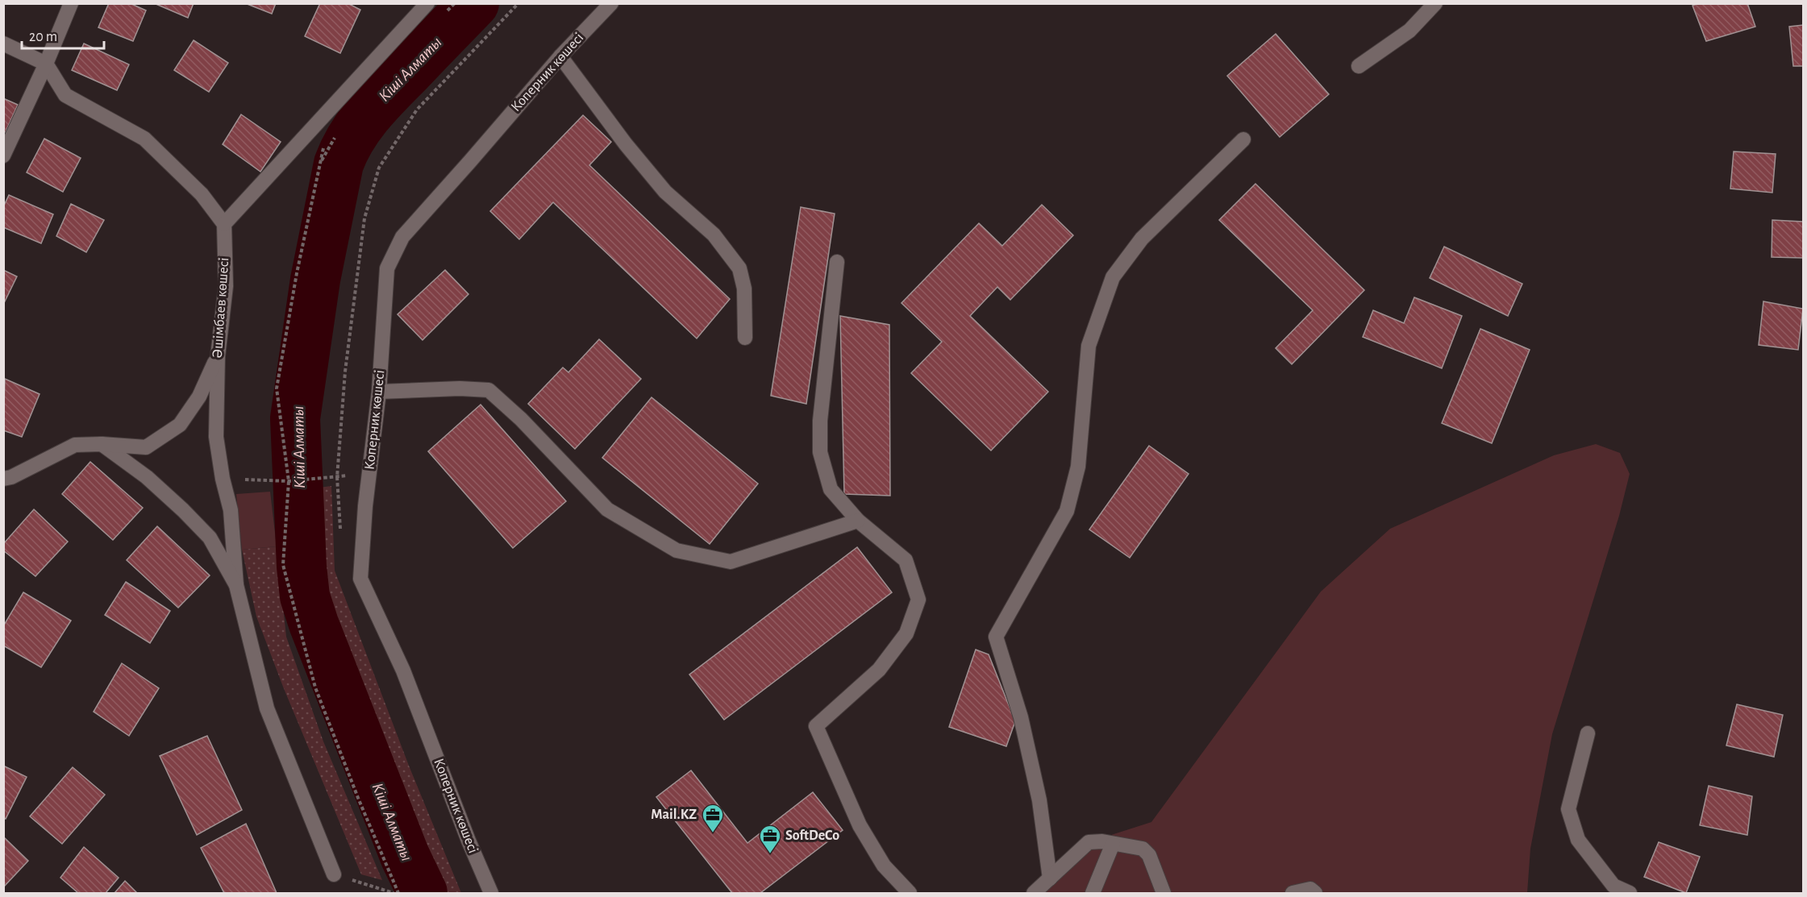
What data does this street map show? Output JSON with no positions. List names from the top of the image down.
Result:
{
  "streets": {
    "street": ["Коперник көшесі", "Әшімбаев көшесі"]
  },
  "water": ["Кіші Алматы"],
  "places": {
    "office": ["Mail.KZ", "SoftDeCo"]
  },
  "scale_bar": "20 m"
}
